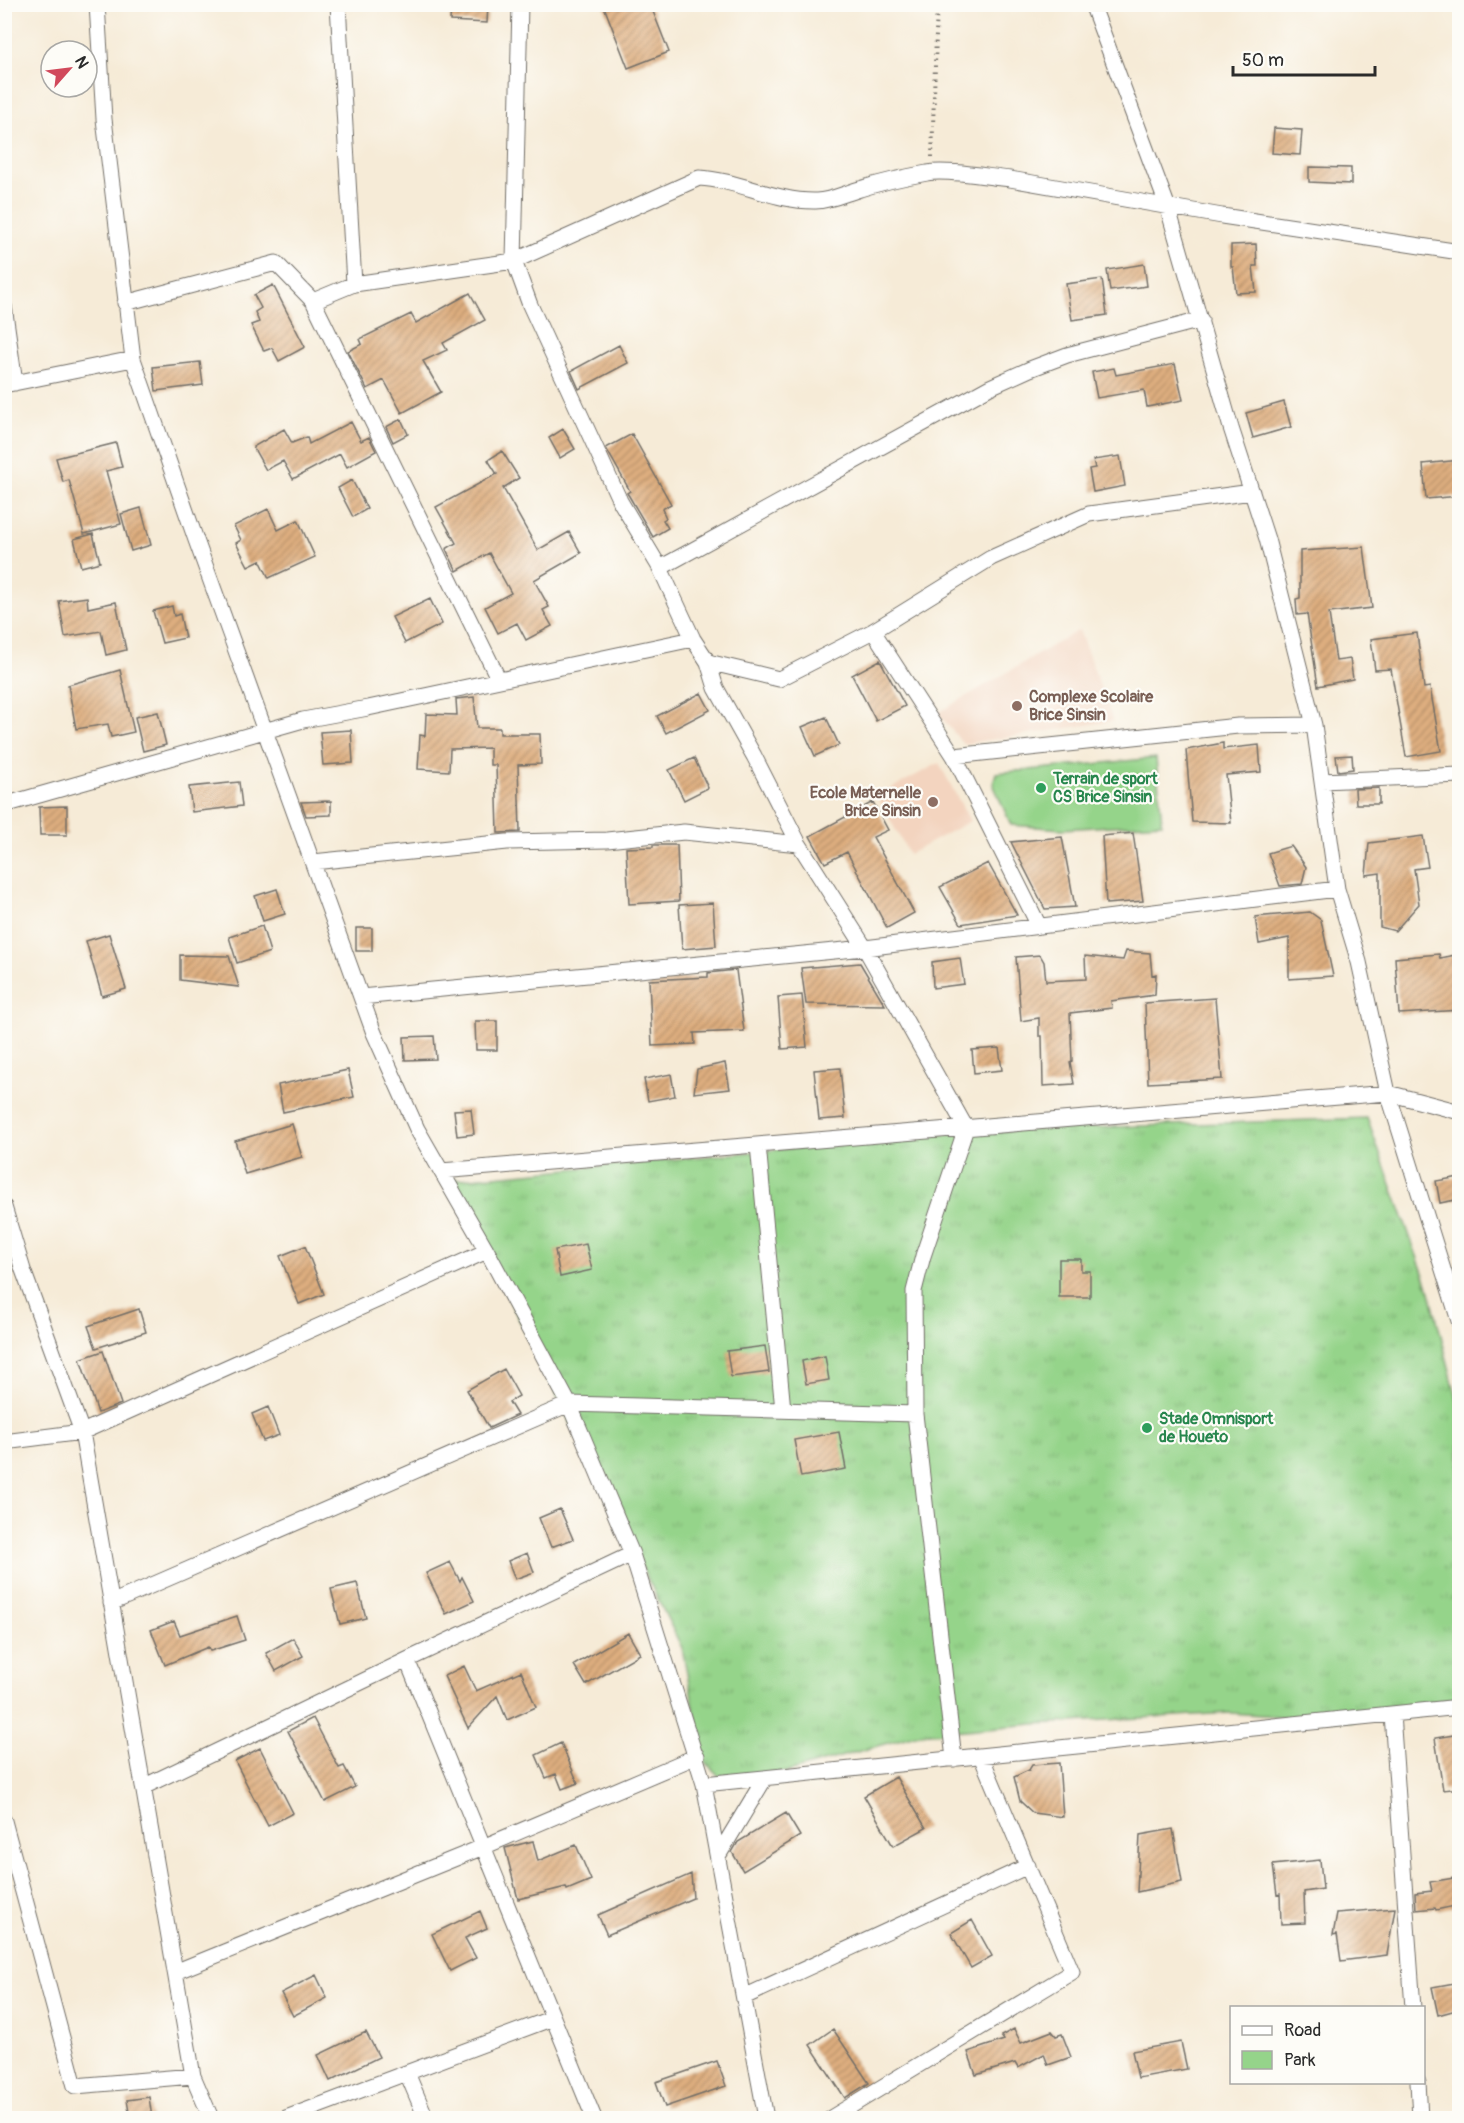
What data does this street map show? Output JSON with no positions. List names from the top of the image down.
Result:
{
  "places": [
    "Complexe Scolaire Brice Sinsin",
    "Terrain de sport CS Brice Sinsin",
    "Ecole Maternelle Brice Sinsin",
    "Stade Omnisport de Houeto"
  ],
  "legend": ["Road", "Park"],
  "scale_bar": "50 m",
  "north": "top right"
}
